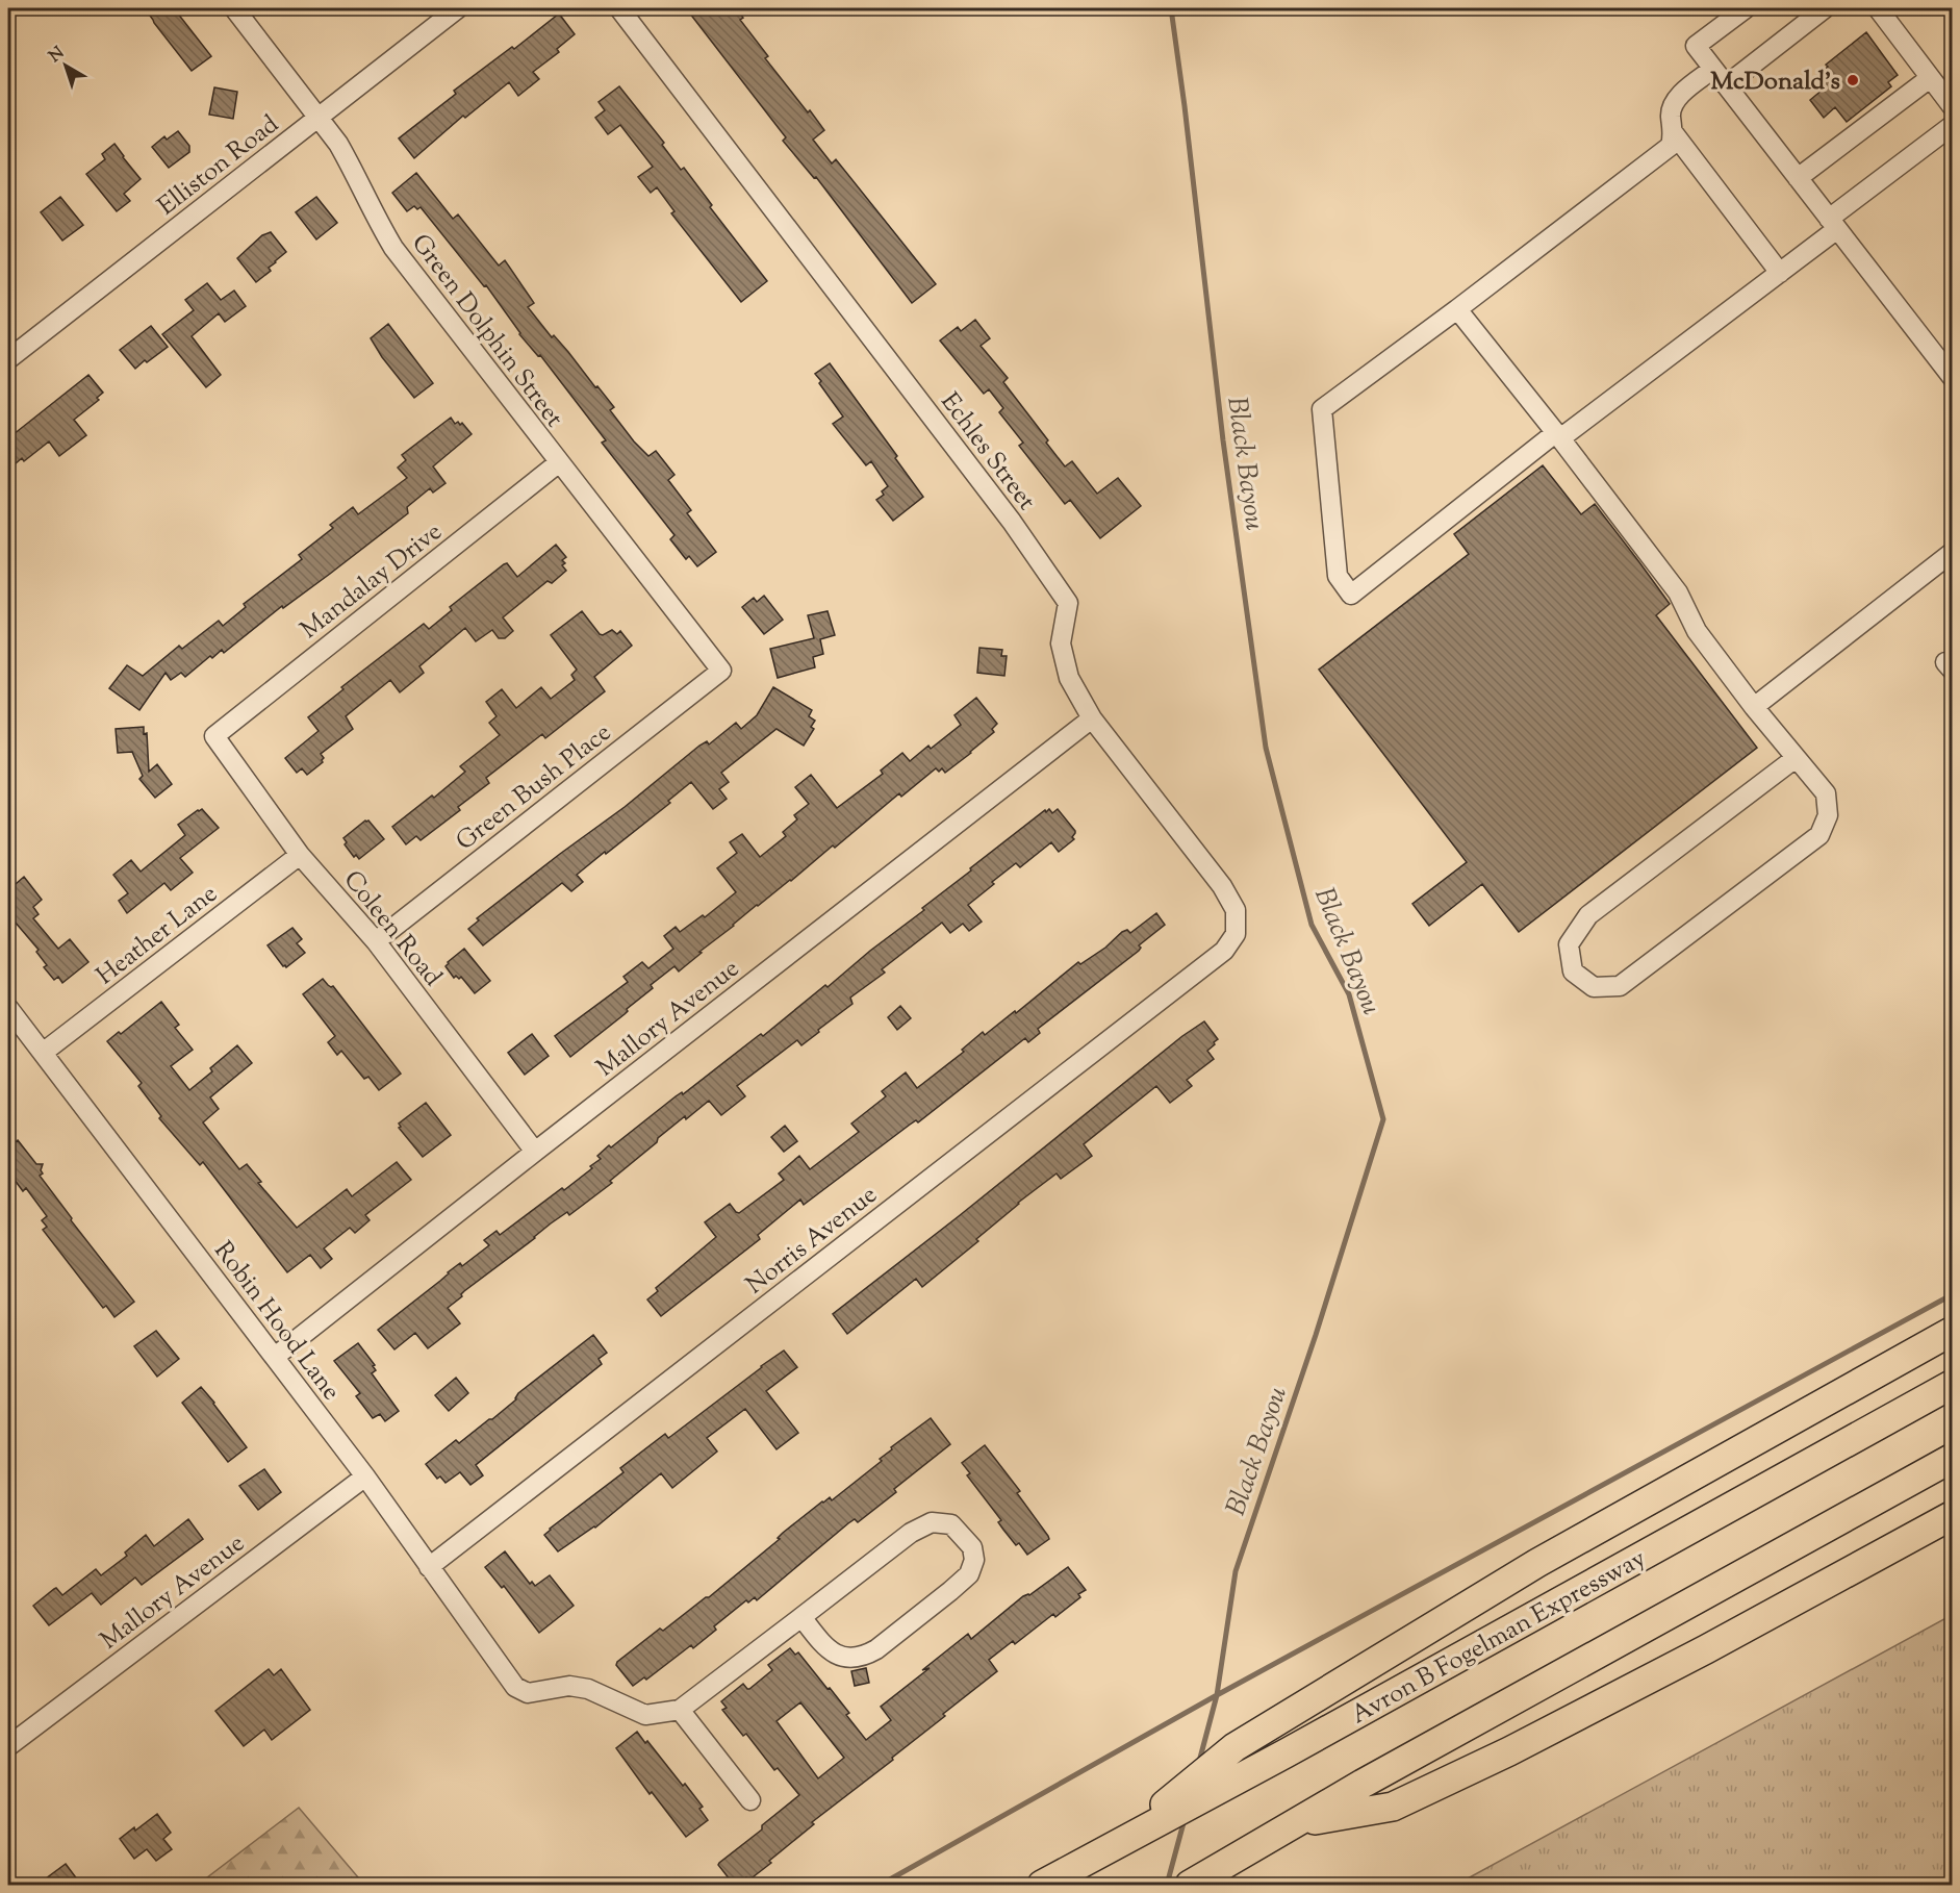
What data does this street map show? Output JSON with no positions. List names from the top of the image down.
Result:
{
  "streets": {
    "highway": ["Avron B Fogelman Expressway"],
    "street": [
      "Elliston Road",
      "Green Dolphin Street",
      "Echles Street",
      "Mandalay Drive",
      "Green Bush Place",
      "Coleen Road",
      "Heather Lane",
      "Mallory Avenue",
      "Norris Avenue",
      "Robin Hood Lane"
    ]
  },
  "crossings": [
    ["Elliston Road", "Green Dolphin Street"],
    ["Green Dolphin Street", "Mandalay Drive"],
    ["Green Dolphin Street", "Green Bush Place"],
    ["Echles Street", "Mallory Avenue"],
    ["Echles Street", "Norris Avenue"],
    ["Mandalay Drive", "Coleen Road"],
    ["Green Bush Place", "Coleen Road"],
    ["Coleen Road", "Heather Lane"],
    ["Coleen Road", "Mallory Avenue"],
    ["Heather Lane", "Robin Hood Lane"],
    ["Mallory Avenue", "Robin Hood Lane"],
    ["Norris Avenue", "Robin Hood Lane"]
  ],
  "water": ["Black Bayou"],
  "places": ["McDonald's"],
  "north": "top left"
}
